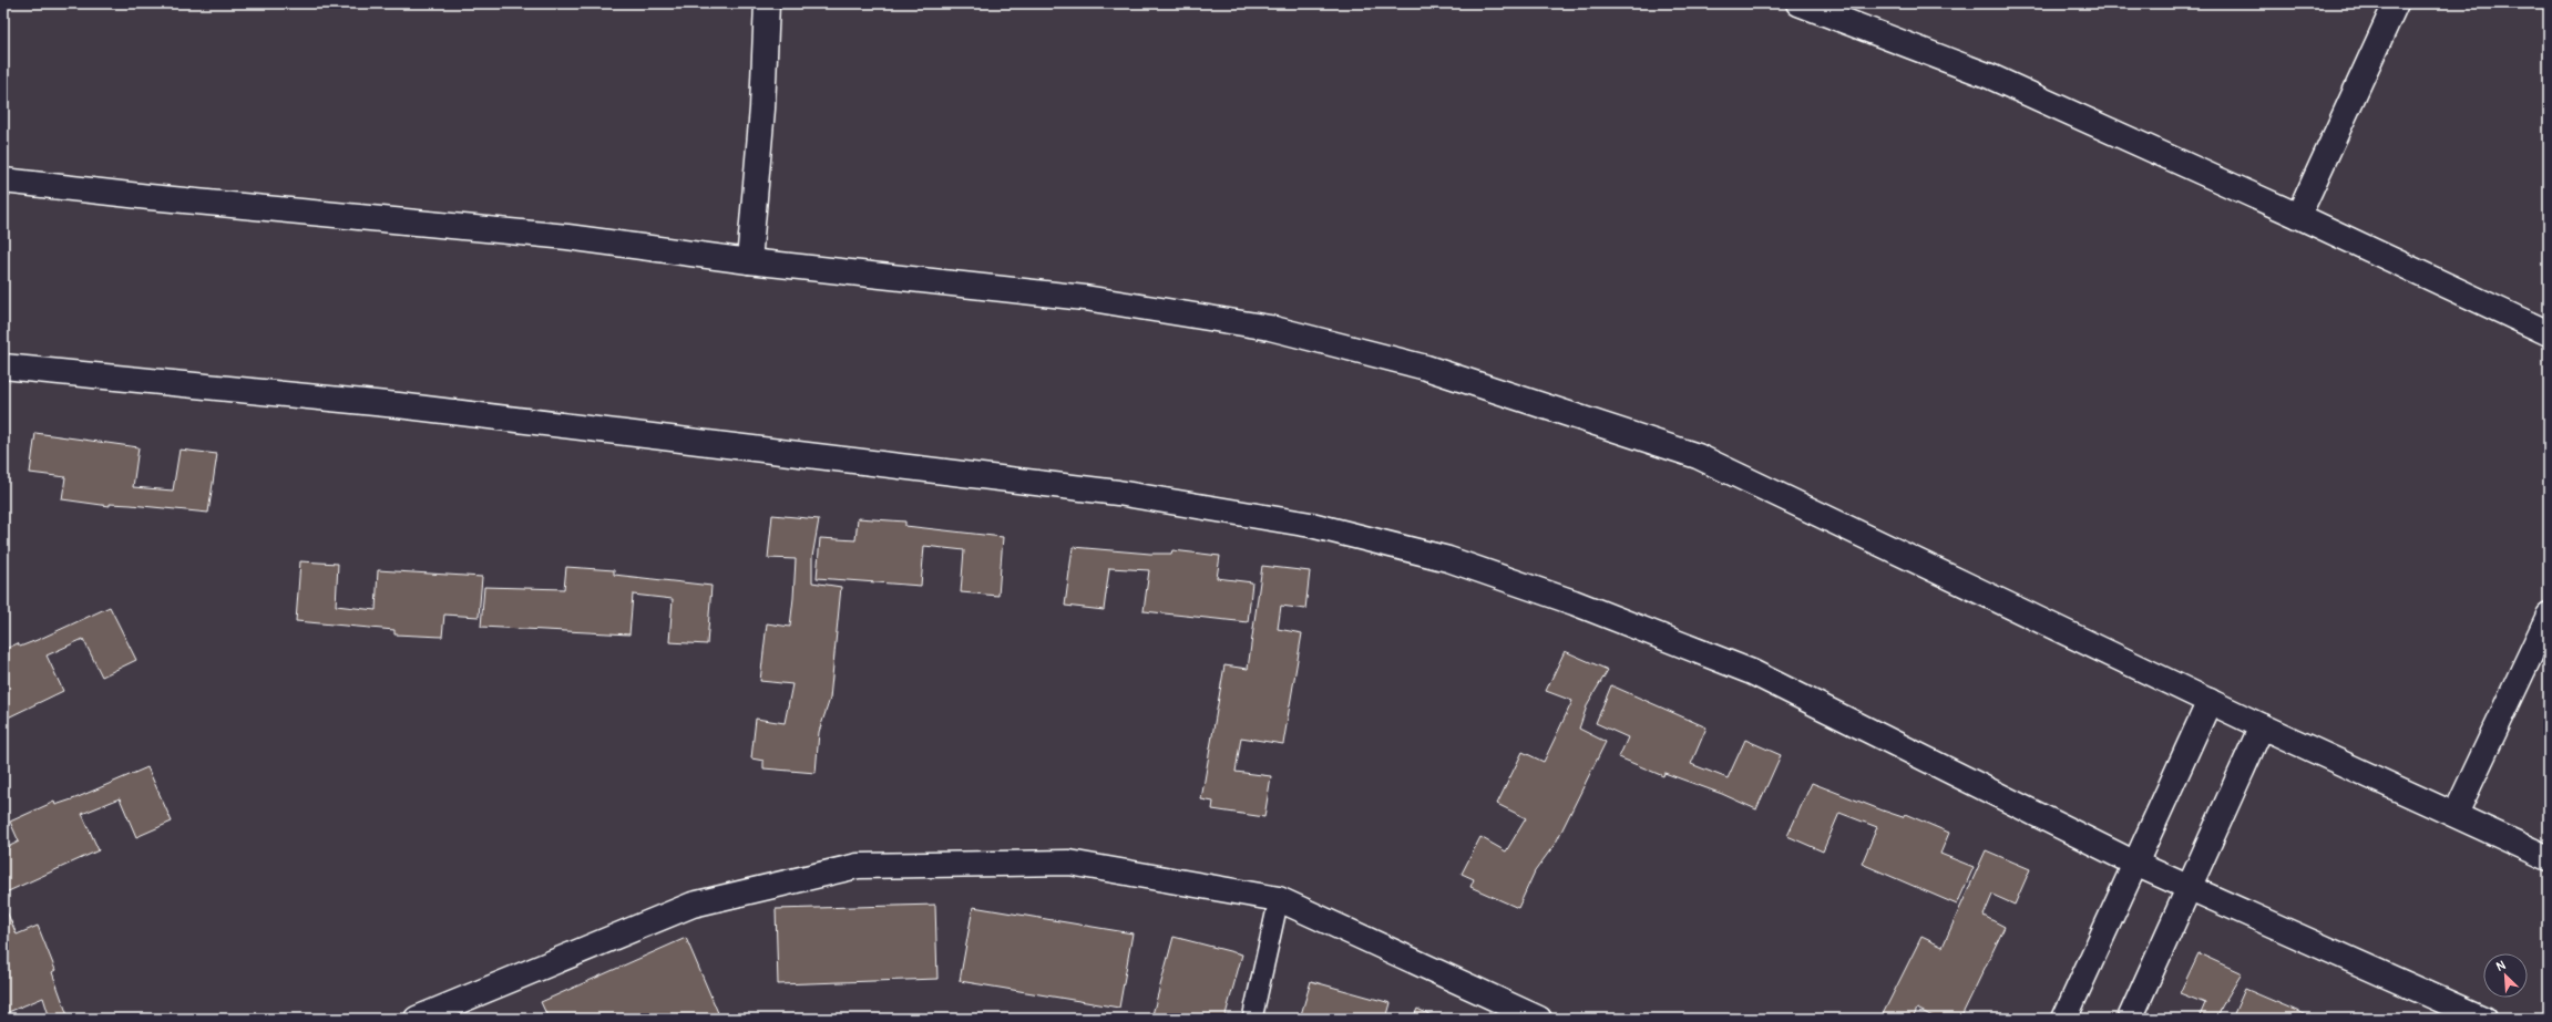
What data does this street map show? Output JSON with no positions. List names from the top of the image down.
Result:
{
  "north": "top left"
}
